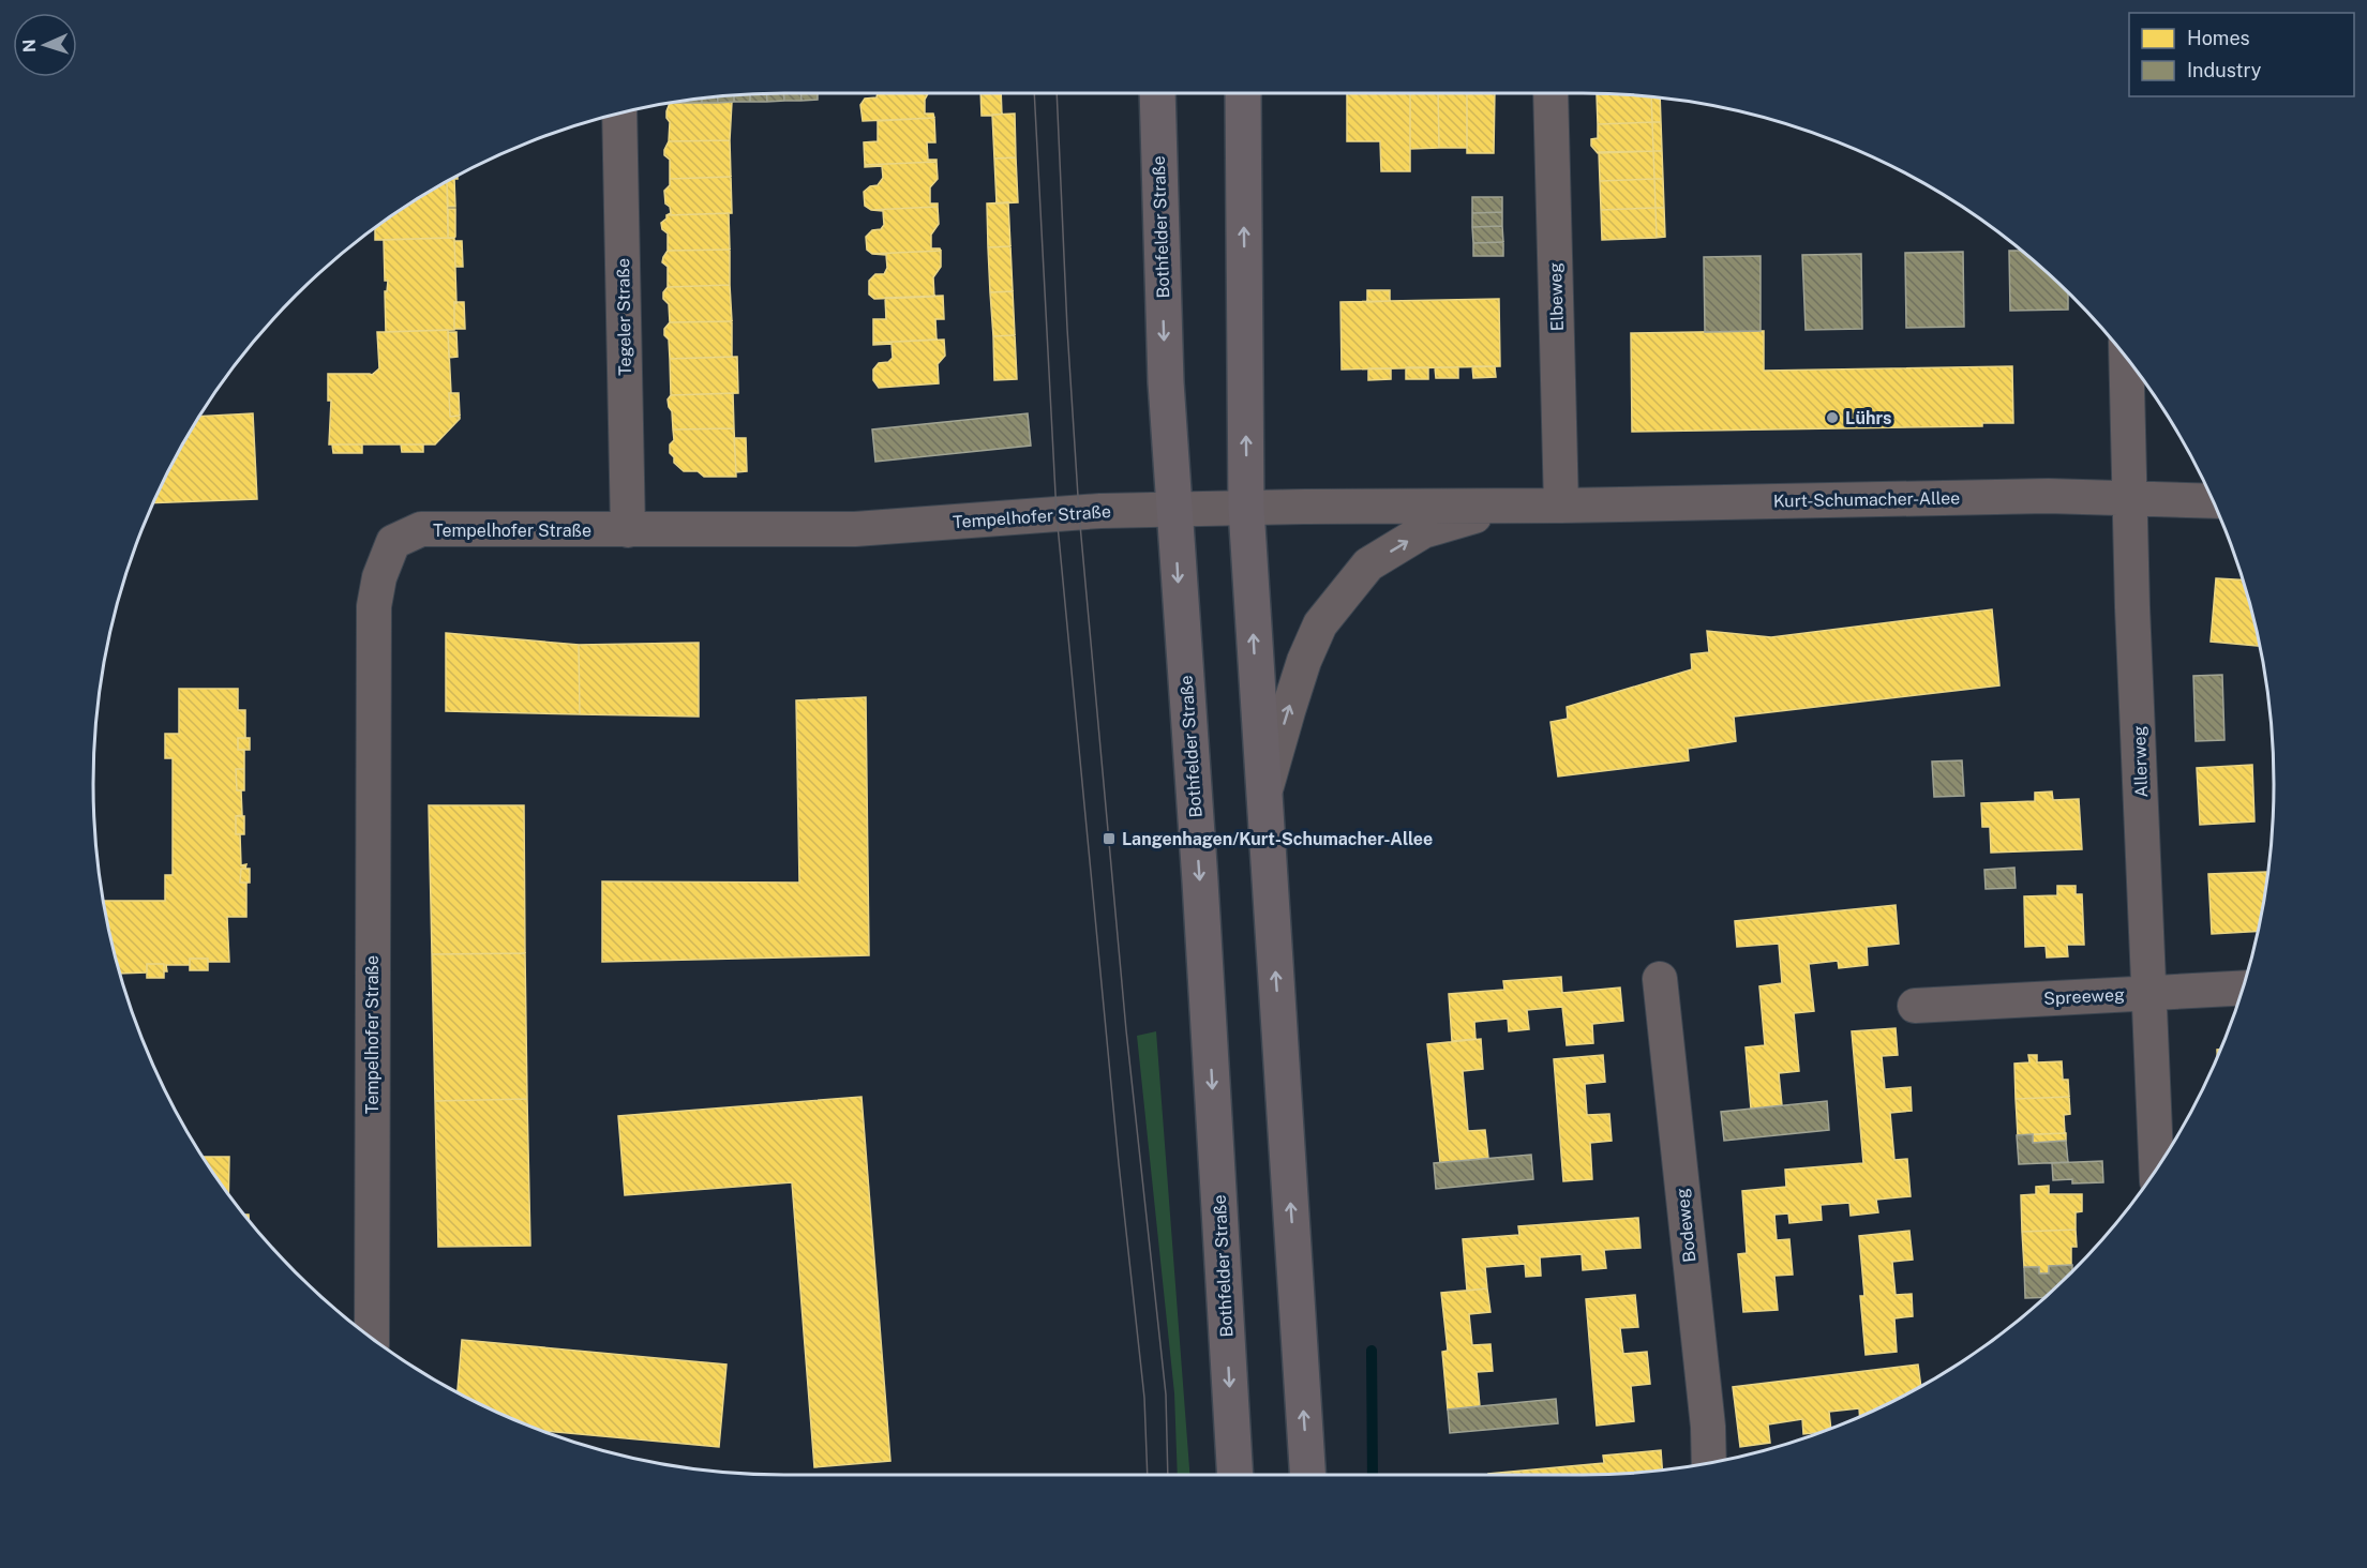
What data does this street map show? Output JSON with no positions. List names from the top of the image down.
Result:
{
  "streets": {
    "main road": ["Bothfelder Straße"],
    "street": [
      "Elbeweg",
      "Tegeler Straße",
      "Kurt-Schumacher-Allee",
      "Tempelhofer Straße",
      "Allerweg",
      "Spreeweg",
      "Bodeweg"
    ]
  },
  "crossings": [
    ["Bothfelder Straße", "Tempelhofer Straße"],
    ["Elbeweg", "Kurt-Schumacher-Allee"],
    ["Tegeler Straße", "Tempelhofer Straße"],
    ["Kurt-Schumacher-Allee", "Tempelhofer Straße"],
    ["Kurt-Schumacher-Allee", "Allerweg"],
    ["Allerweg", "Spreeweg"]
  ],
  "places": {
    "other": ["Lührs"],
    "transit": ["Langenhagen/Kurt-Schumacher-Allee"]
  },
  "legend": ["Homes", "Industry"],
  "north": "left"
}
